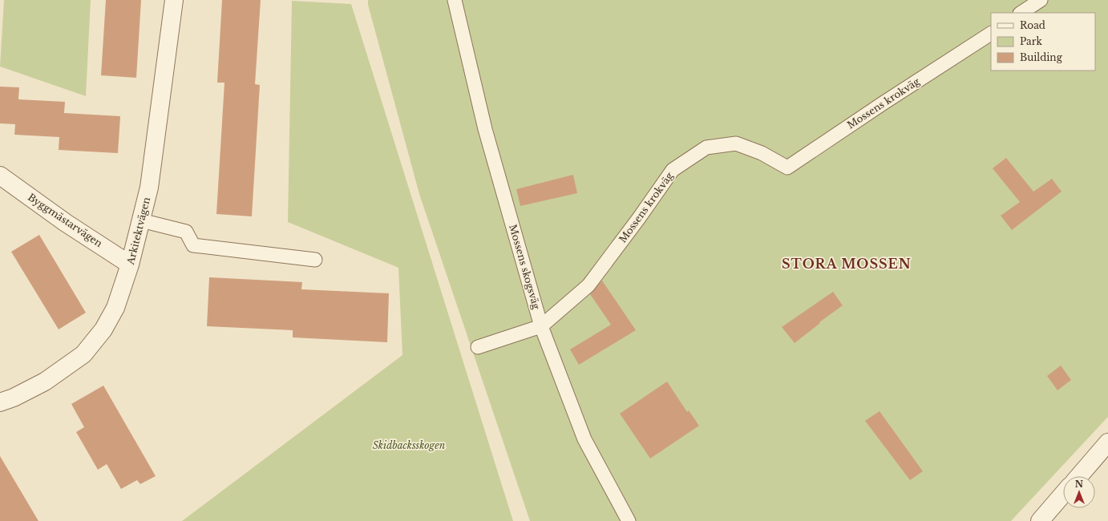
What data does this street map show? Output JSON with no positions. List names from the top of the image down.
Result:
{
  "streets": {
    "street": ["Byggmästarvägen", "Arkitektvägen"],
    "lane": ["Mossens krokväg", "Mossens skogsväg"]
  },
  "crossings": [
    ["Mossens krokväg", "Mossens skogsväg"],
    ["Byggmästarvägen", "Arkitektvägen"]
  ],
  "districts": ["STORA MOSSEN"],
  "parks": ["Skidbacksskogen"],
  "legend": ["Road", "Park", "Building"],
  "north": "top"
}
